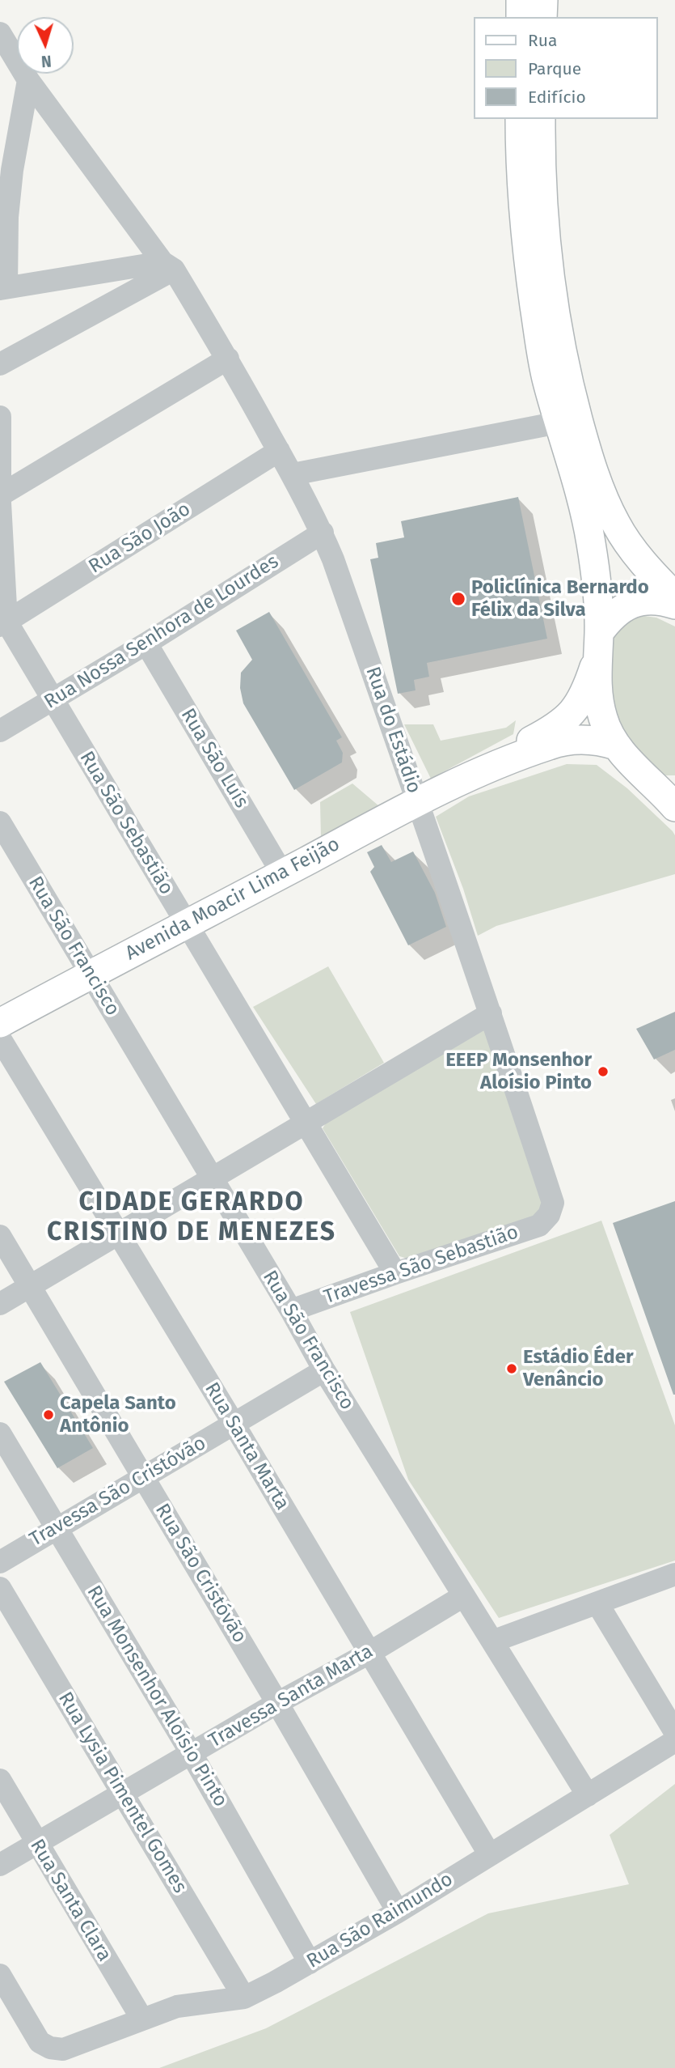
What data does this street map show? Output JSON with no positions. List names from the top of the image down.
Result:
{
  "streets": {
    "main road": ["Avenida Moacir Lima Feijão"],
    "street": [
      "Rua São João",
      "Rua Nossa Senhora de Lourdes",
      "Rua do Estádio",
      "Rua São Luís",
      "Rua São Sebastião",
      "Rua São Francisco",
      "Travessa São Sebastião",
      "Rua Santa Marta",
      "Travessa São Cristóvão",
      "Rua São Cristóvão",
      "Rua Monsenhor Aloísio Pinto",
      "Travessa Santa Marta",
      "Rua Lysia Pimentel Gomes",
      "Rua Santa Clara",
      "Rua São Raimundo"
    ]
  },
  "crossings": [
    ["Rua São João", "Rua do Estádio"],
    ["Rua São João", "Rua São Sebastião"],
    ["Rua Nossa Senhora de Lourdes", "Rua do Estádio"],
    ["Rua Nossa Senhora de Lourdes", "Rua São Luís"],
    ["Rua Nossa Senhora de Lourdes", "Rua São Sebastião"],
    ["Rua do Estádio", "Avenida Moacir Lima Feijão"],
    ["Rua do Estádio", "Travessa São Sebastião"],
    ["Rua São Luís", "Avenida Moacir Lima Feijão"],
    ["Rua São Sebastião", "Avenida Moacir Lima Feijão"],
    ["Rua São Sebastião", "Travessa São Sebastião"],
    ["Avenida Moacir Lima Feijão", "Rua São Francisco"],
    ["Rua São Francisco", "Travessa São Sebastião"],
    ["Rua São Francisco", "Travessa São Cristóvão"],
    ["Rua São Francisco", "Travessa Santa Marta"],
    ["Rua São Francisco", "Rua São Raimundo"],
    ["Rua Santa Marta", "Travessa São Cristóvão"],
    ["Rua Santa Marta", "Travessa Santa Marta"],
    ["Rua Santa Marta", "Rua São Raimundo"],
    ["Travessa São Cristóvão", "Rua São Cristóvão"],
    ["Travessa São Cristóvão", "Rua Monsenhor Aloísio Pinto"],
    ["Rua São Cristóvão", "Travessa Santa Marta"],
    ["Rua São Cristóvão", "Rua São Raimundo"],
    ["Rua Monsenhor Aloísio Pinto", "Travessa Santa Marta"],
    ["Rua Monsenhor Aloísio Pinto", "Rua São Raimundo"],
    ["Travessa Santa Marta", "Rua Lysia Pimentel Gomes"],
    ["Travessa Santa Marta", "Rua Santa Clara"],
    ["Rua Lysia Pimentel Gomes", "Rua São Raimundo"],
    ["Rua Santa Clara", "Rua São Raimundo"]
  ],
  "districts": ["CIDADE GERARDO CRISTINO DE MENEZES"],
  "places": [
    "Policlínica Bernardo Félix da Silva",
    "EEEP Monsenhor Aloísio Pinto",
    "Estádio Éder Venâncio",
    "Capela Santo Antônio"
  ],
  "legend": ["Rua", "Parque", "Edifício"],
  "north": "bottom"
}
